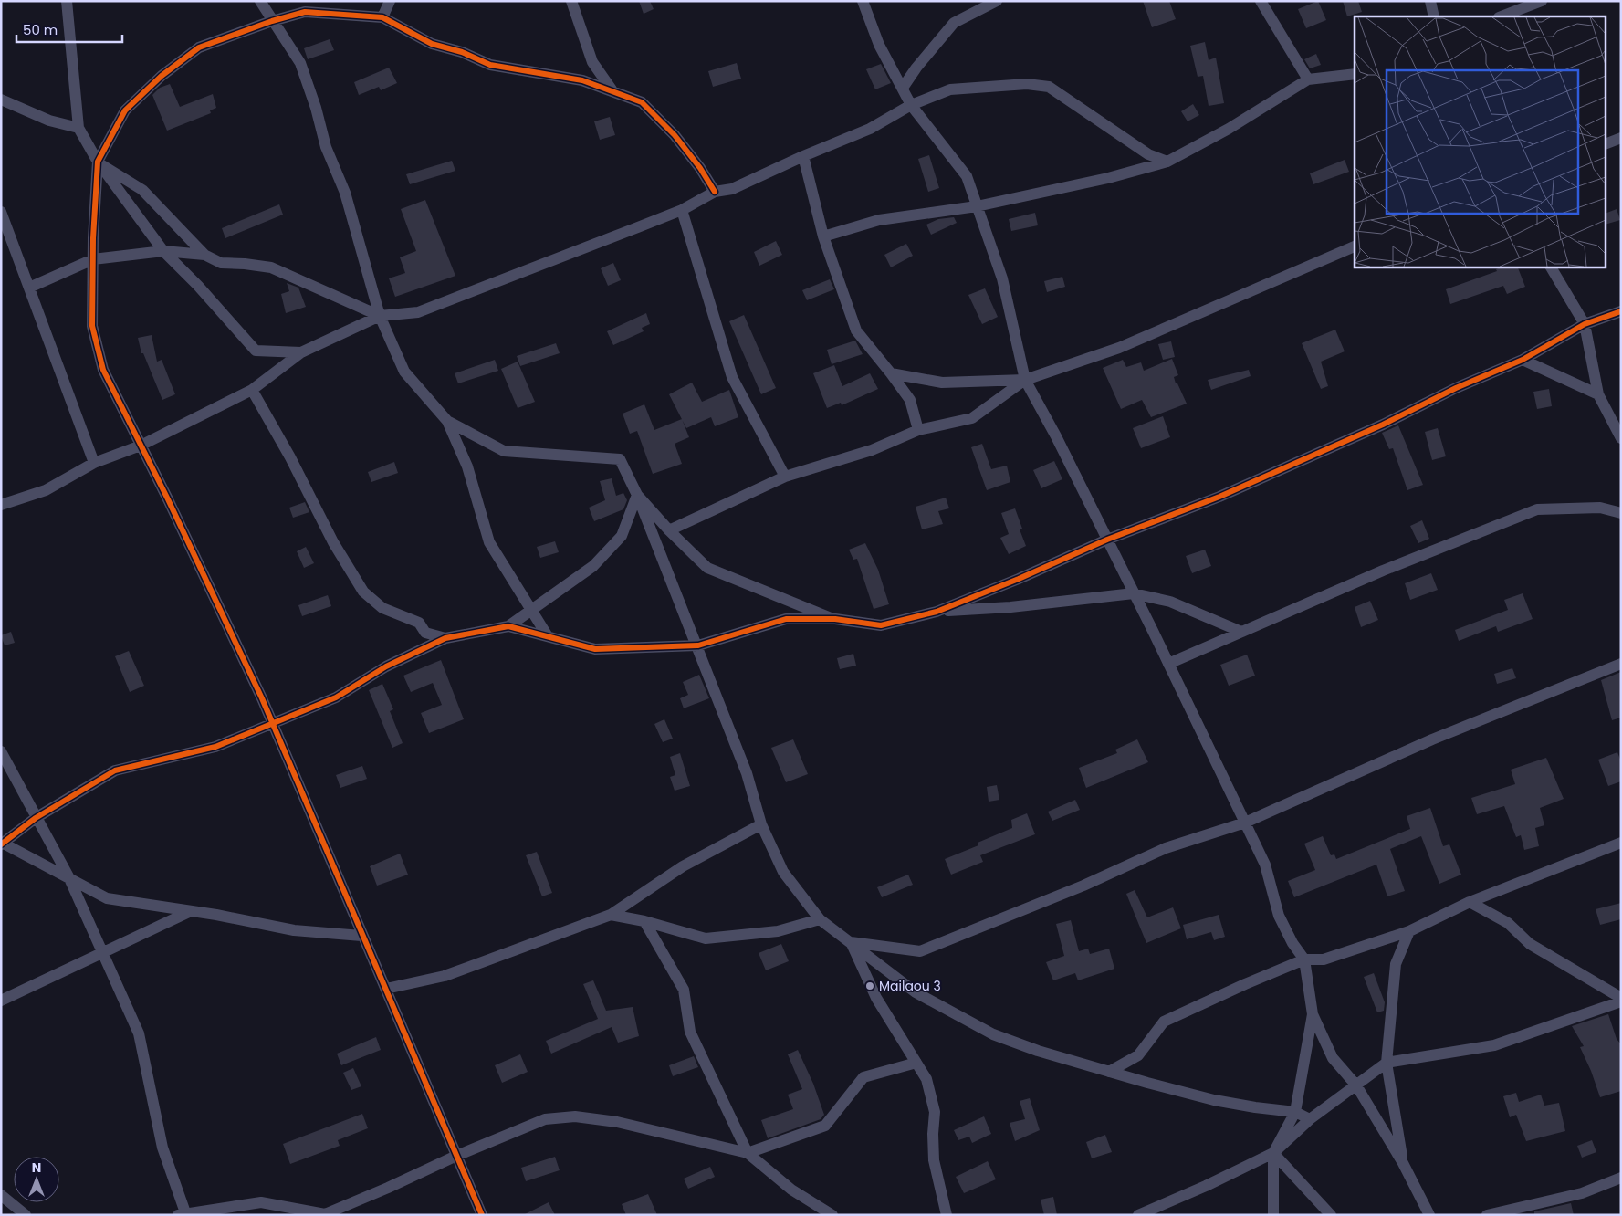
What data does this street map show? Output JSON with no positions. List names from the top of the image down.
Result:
{
  "places": ["Mailaou 3"],
  "scale_bar": "50 m",
  "north": "top"
}
